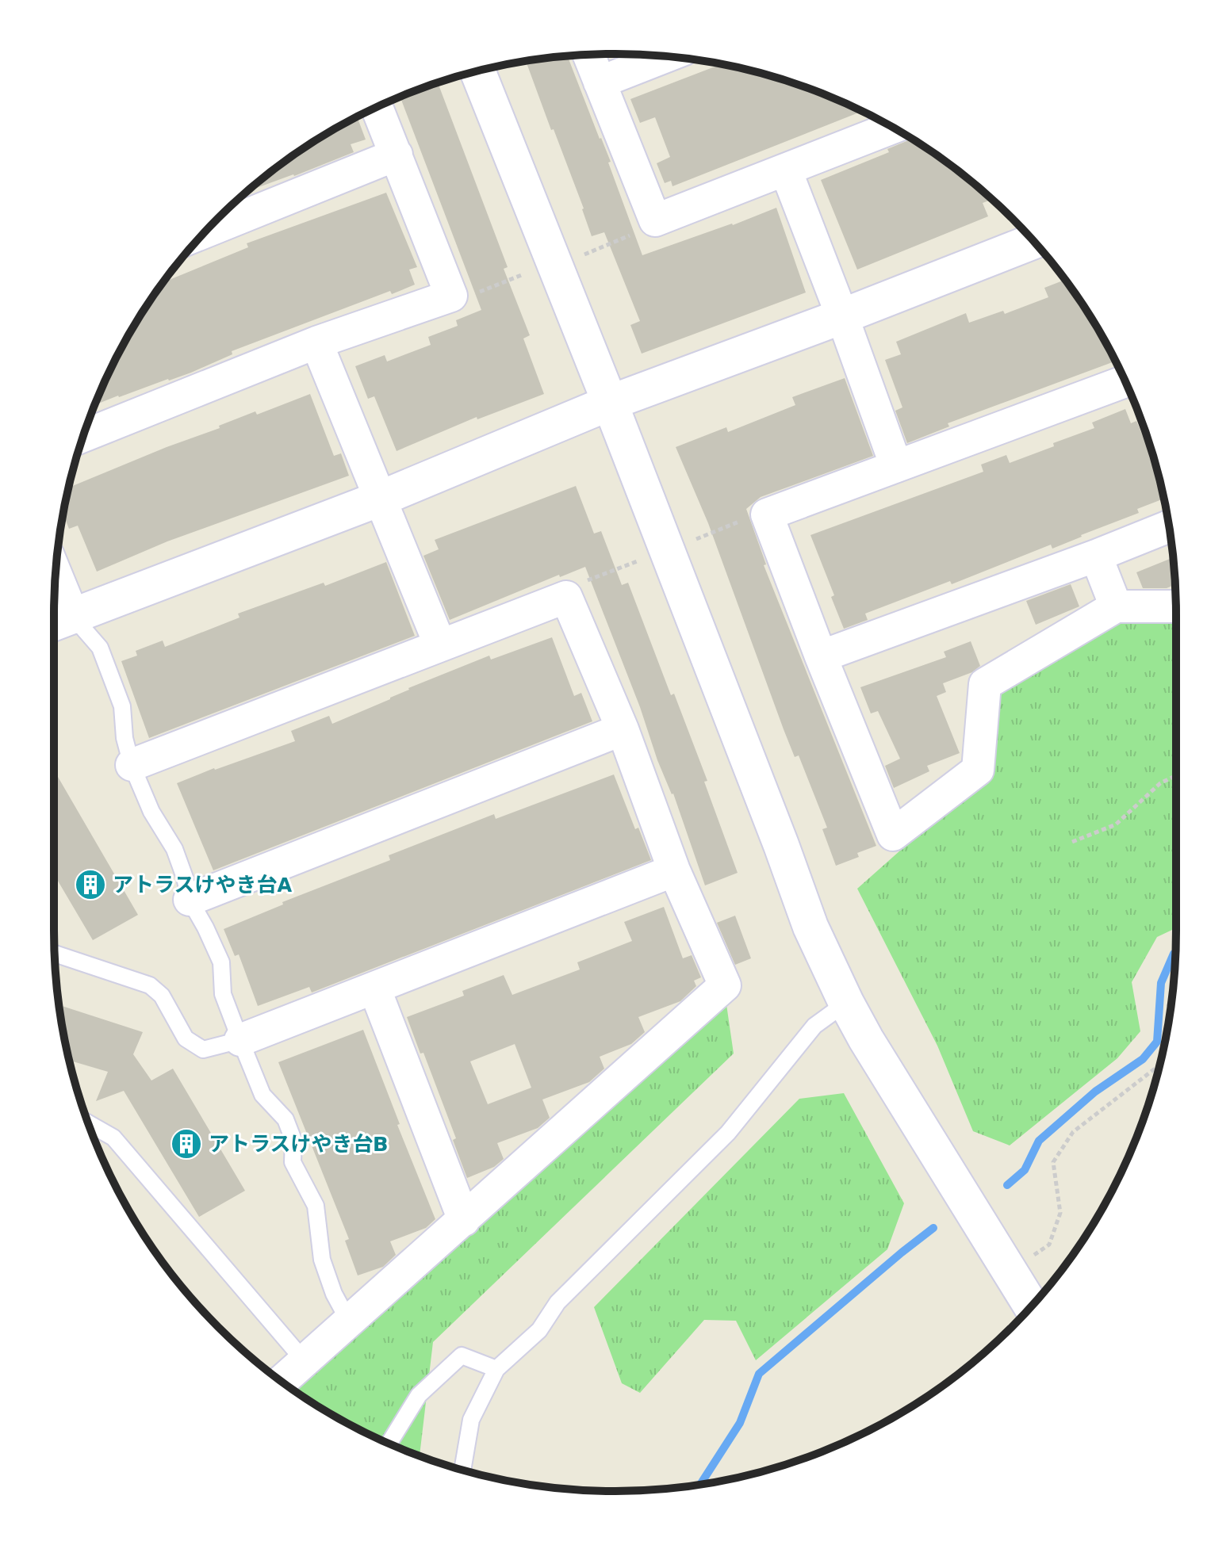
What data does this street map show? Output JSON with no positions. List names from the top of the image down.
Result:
{
  "places": {
    "building": ["アトラスけやき台A", "アトラスけやき台B"]
  }
}
